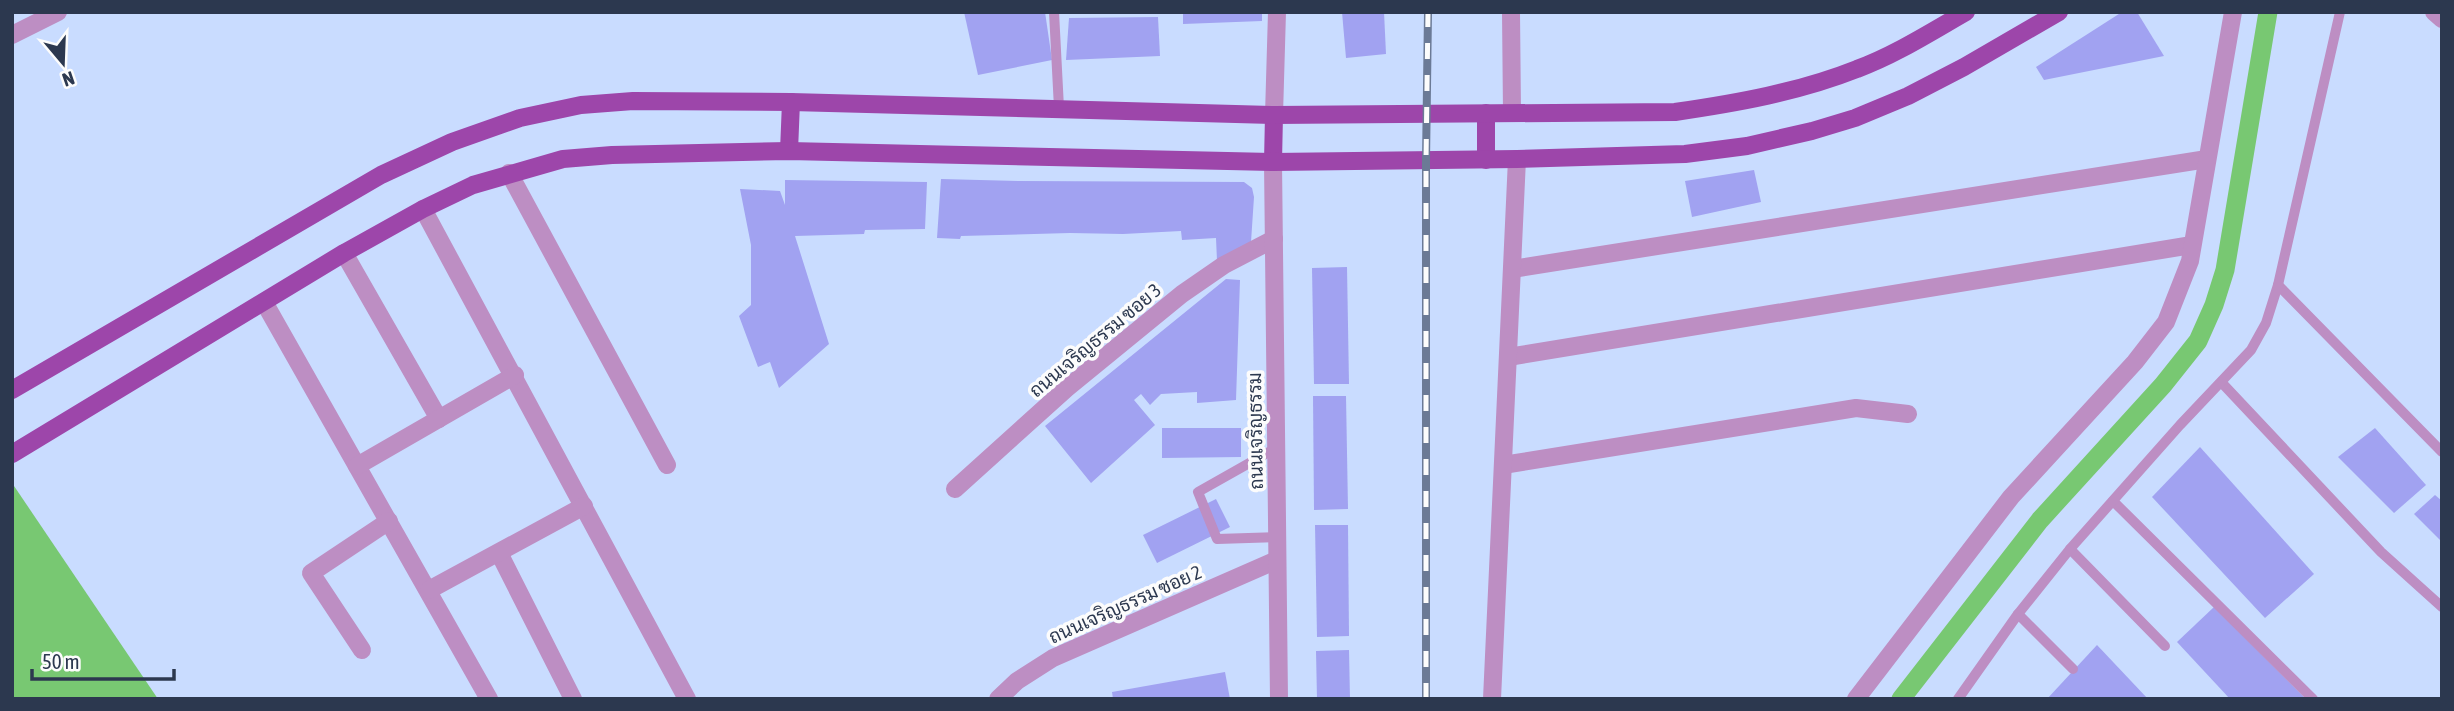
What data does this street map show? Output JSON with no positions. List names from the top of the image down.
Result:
{
  "streets": {
    "street": ["ถนนเจริญธรรม ซอย 3", "ถนนเจริญธรรม", "ถนนเจริญธรรม ซอย 2"]
  },
  "crossings": [
    ["ถนนเจริญธรรม ซอย 3", "ถนนเจริญธรรม"],
    ["ถนนเจริญธรรม", "ถนนเจริญธรรม ซอย 2"]
  ],
  "scale_bar": "50 m",
  "north": "bottom"
}
